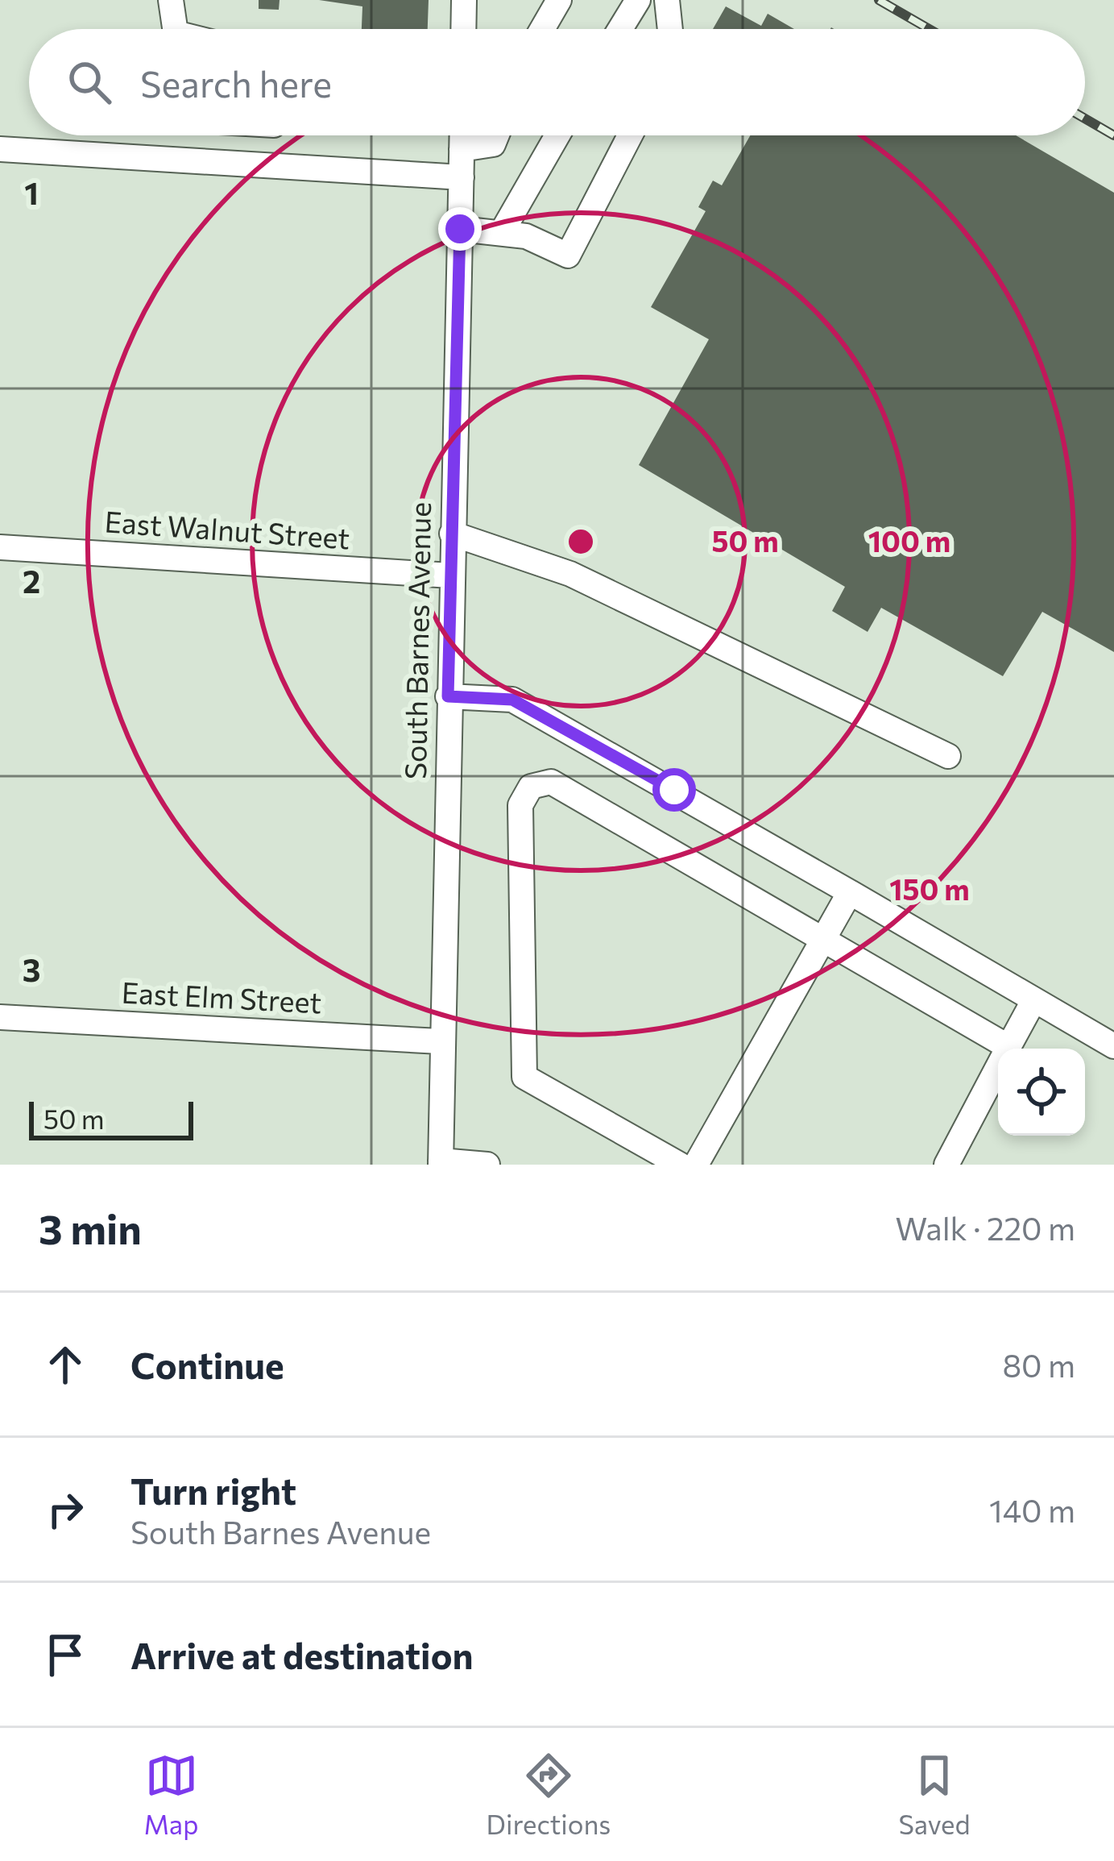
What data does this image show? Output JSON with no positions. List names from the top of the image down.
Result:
{
  "streets": {
    "street": ["East Walnut Street", "South Barnes Avenue", "East Elm Street"]
  },
  "crossings": [
    ["East Walnut Street", "South Barnes Avenue"],
    ["South Barnes Avenue", "East Elm Street"]
  ],
  "scale_bar": "50 m",
  "page": {
    "search": "Search here",
    "scale": "50 m",
    "heading": ["3 min", "Walk · 220 m"],
    "list": [
      ["Continue", "80 m"],
      ["Turn right", "South Barnes Avenue", "140 m"],
      "Arrive at destination"
    ],
    "nav": ["Map", "Directions", "Saved"]
  },
  "grid": {
    "rows": ["1", "2", "3"]
  },
  "rings": ["50 m", "100 m", "150 m"]
}
